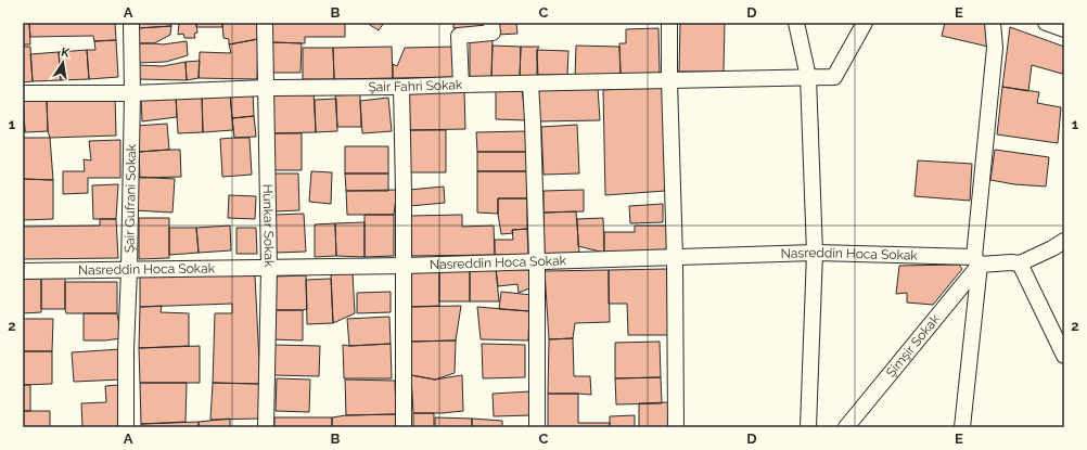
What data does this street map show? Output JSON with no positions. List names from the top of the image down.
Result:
{
  "streets": {
    "street": [
      "Şair Fahri Sokak",
      "Şair Gufrani Sokak",
      "Hünkar Sokak",
      "Nasreddin Hoca Sokak",
      "Şimşir Sokak"
    ]
  },
  "crossings": [
    ["Şair Fahri Sokak", "Şair Gufrani Sokak"],
    ["Şair Fahri Sokak", "Hünkar Sokak"],
    ["Şair Gufrani Sokak", "Nasreddin Hoca Sokak"],
    ["Hünkar Sokak", "Nasreddin Hoca Sokak"],
    ["Nasreddin Hoca Sokak", "Şimşir Sokak"]
  ],
  "north": "top",
  "grid": {
    "columns": [
      "A",
      "B",
      "C",
      "D",
      "E"
    ],
    "rows": ["1", "2"]
  }
}
